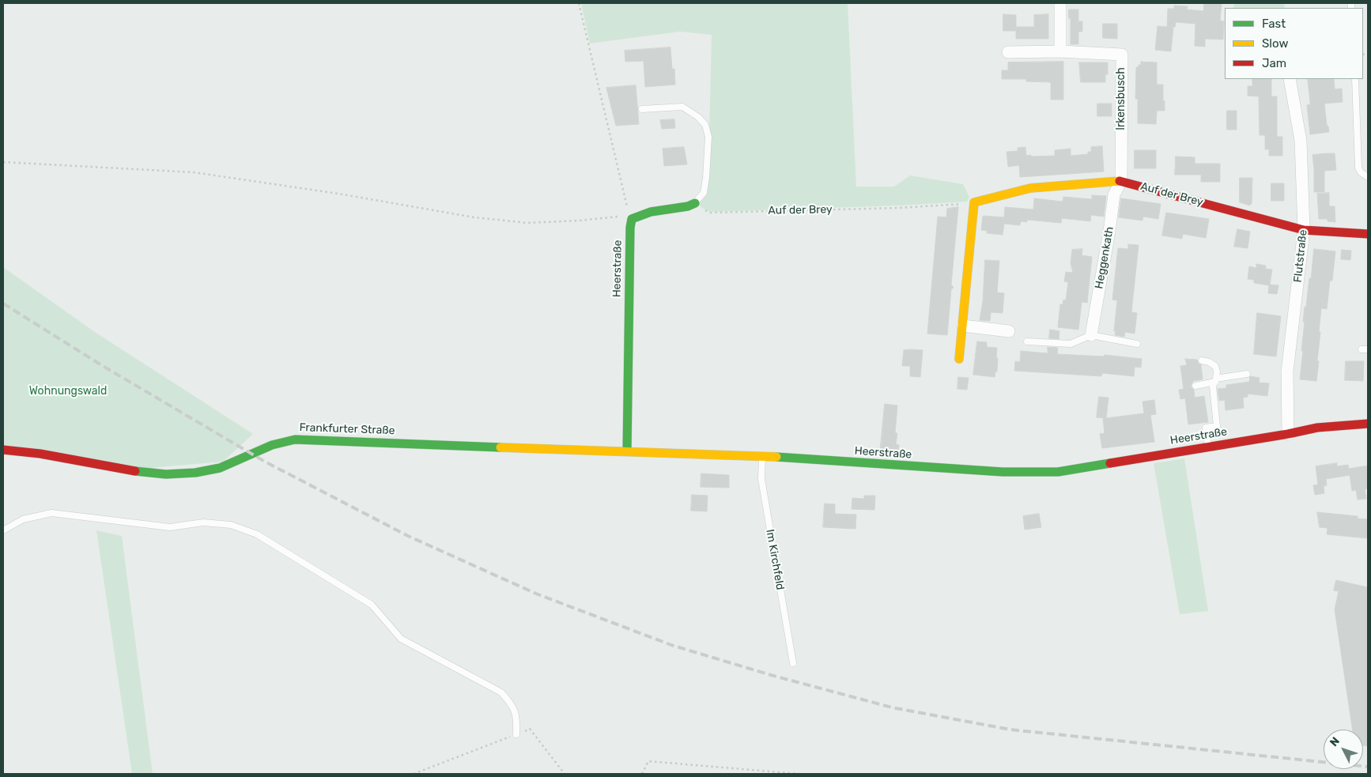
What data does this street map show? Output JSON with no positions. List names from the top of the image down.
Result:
{
  "streets": {
    "main road": ["Auf der Brey", "Heerstraße", "Frankfurter Straße"],
    "street": ["Irkensbusch", "Flutstraße", "Heggenkath"],
    "lane": ["Im Kirchfeld"]
  },
  "crossings": [
    ["Irkensbusch", "Auf der Brey"],
    ["Irkensbusch", "Heggenkath"],
    ["Auf der Brey", "Flutstraße"],
    ["Auf der Brey", "Heggenkath"],
    ["Flutstraße", "Heerstraße"],
    ["Heerstraße", "Frankfurter Straße"],
    ["Heerstraße", "Im Kirchfeld"]
  ],
  "parks": ["Wohnungswald"],
  "legend": ["Fast", "Slow", "Jam"],
  "north": "top left"
}
